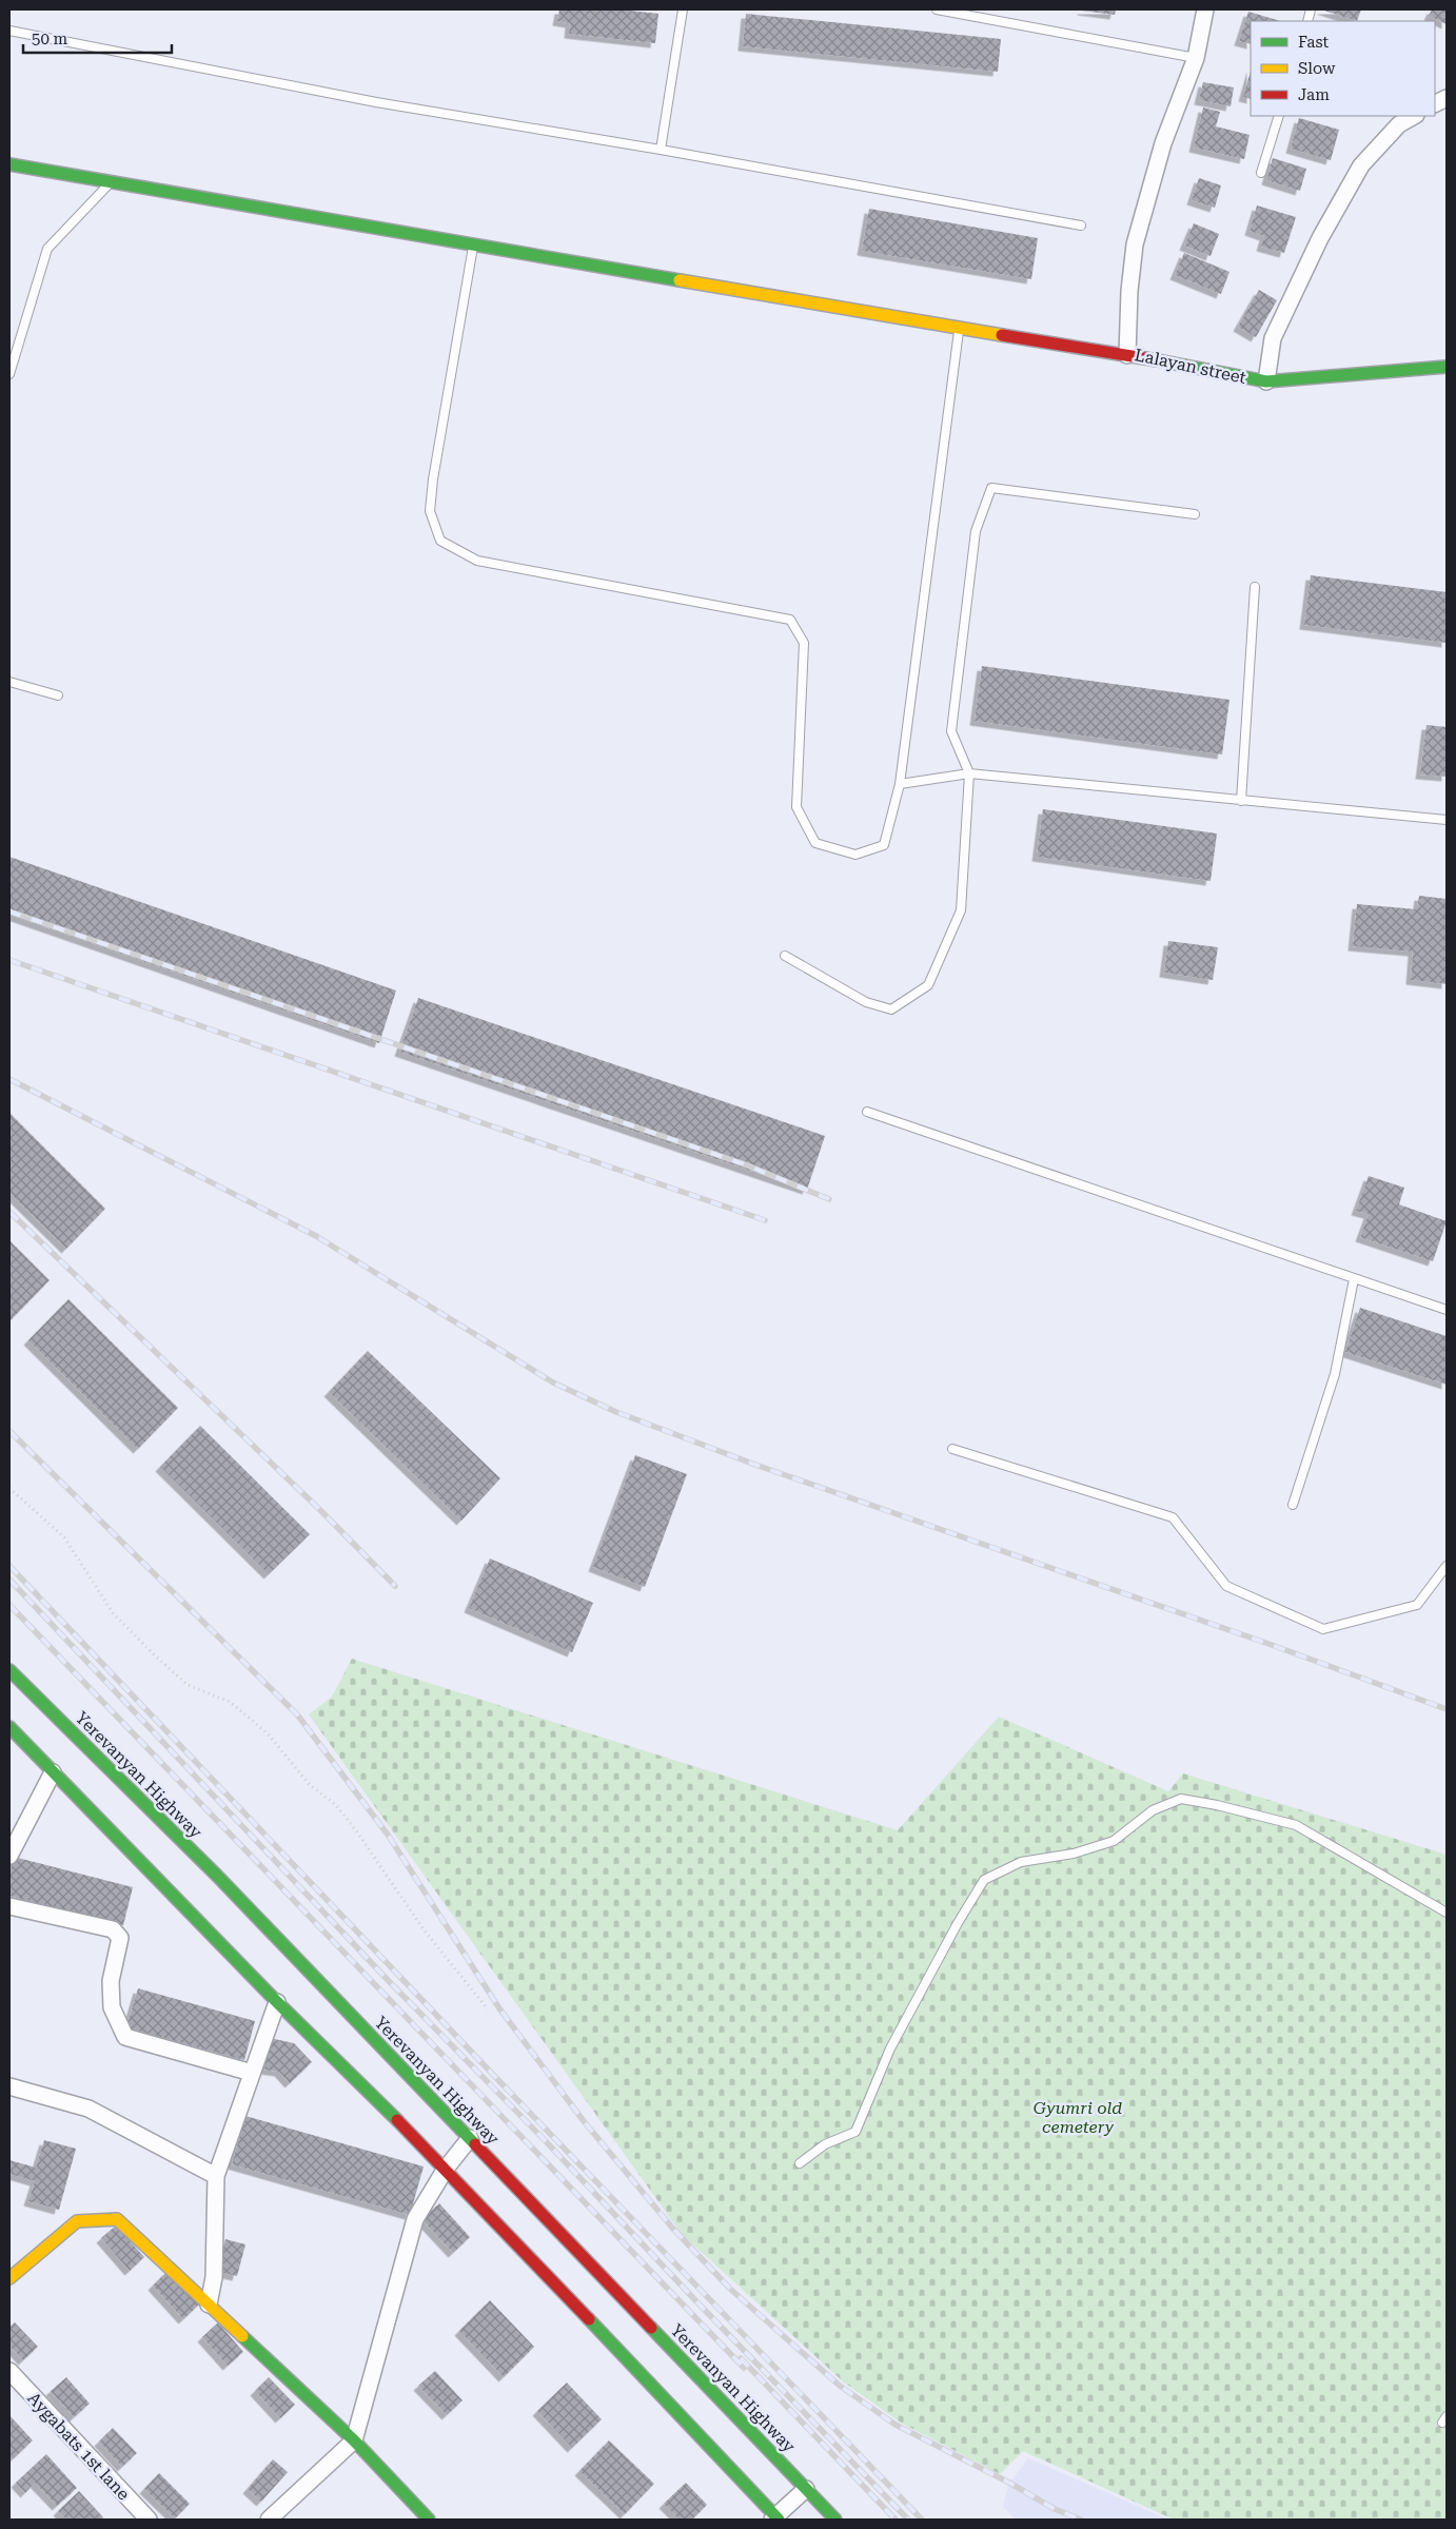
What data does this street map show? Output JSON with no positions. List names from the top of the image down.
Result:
{
  "streets": {
    "main road": ["Lalayan street", "Yerevanyan Highway"],
    "street": ["Aygabats 1st lane"]
  },
  "parks": ["Gyumri old cemetery"],
  "legend": ["Fast", "Slow", "Jam"],
  "scale_bar": "50 m"
}
